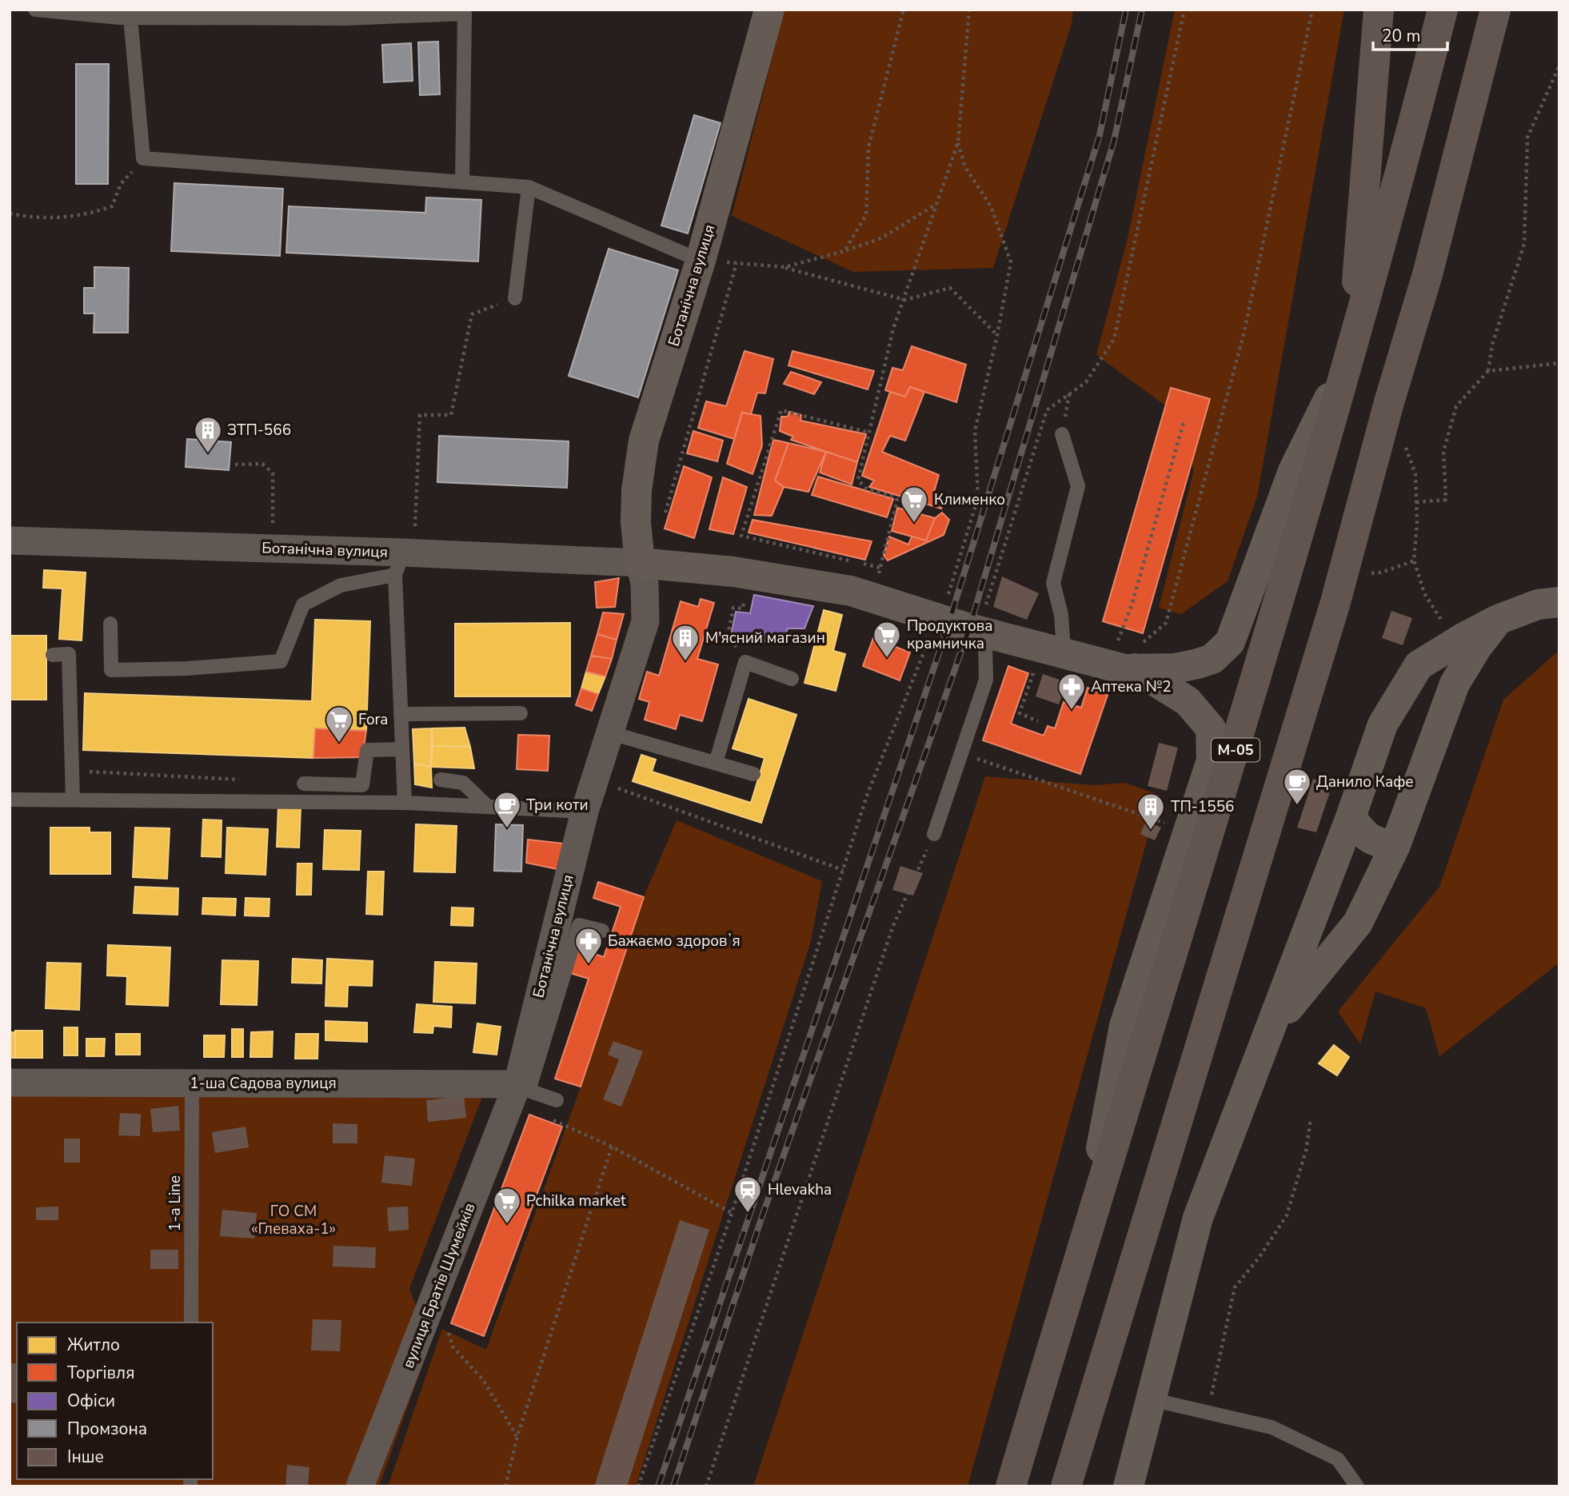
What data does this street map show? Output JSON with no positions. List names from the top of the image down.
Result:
{
  "streets": {
    "highway": ["М-05"],
    "street": ["Ботанічна вулиця", "1-ша Садова вулиця", "вулиця Братів Шумейків"],
    "lane": ["1-a Line"]
  },
  "crossings": [
    ["Ботанічна вулиця", "1-ша Садова вулиця"],
    ["Ботанічна вулиця", "вулиця Братів Шумейків"],
    ["1-ша Садова вулиця", "1-a Line"],
    ["1-ша Садова вулиця", "вулиця Братів Шумейків"]
  ],
  "parks": ["ГО СМ «Глеваха-1»"],
  "places": {
    "building": ["ЗТП-566", "М'ясний магазин", "ТП-1556"],
    "supermarket": [
      "Клименко",
      "Продуктова крамничка",
      "Fora",
      "Pchilka market"
    ],
    "pharmacy": ["Аптека №2", "Бажаємо здоровʼя"],
    "cafe": ["Данило Кафе", "Три коти"],
    "station": ["Hlevakha"]
  },
  "legend": [
    "Житло",
    "Торгівля",
    "Офіси",
    "Промзона",
    "Інше"
  ],
  "scale_bar": "20 m"
}
